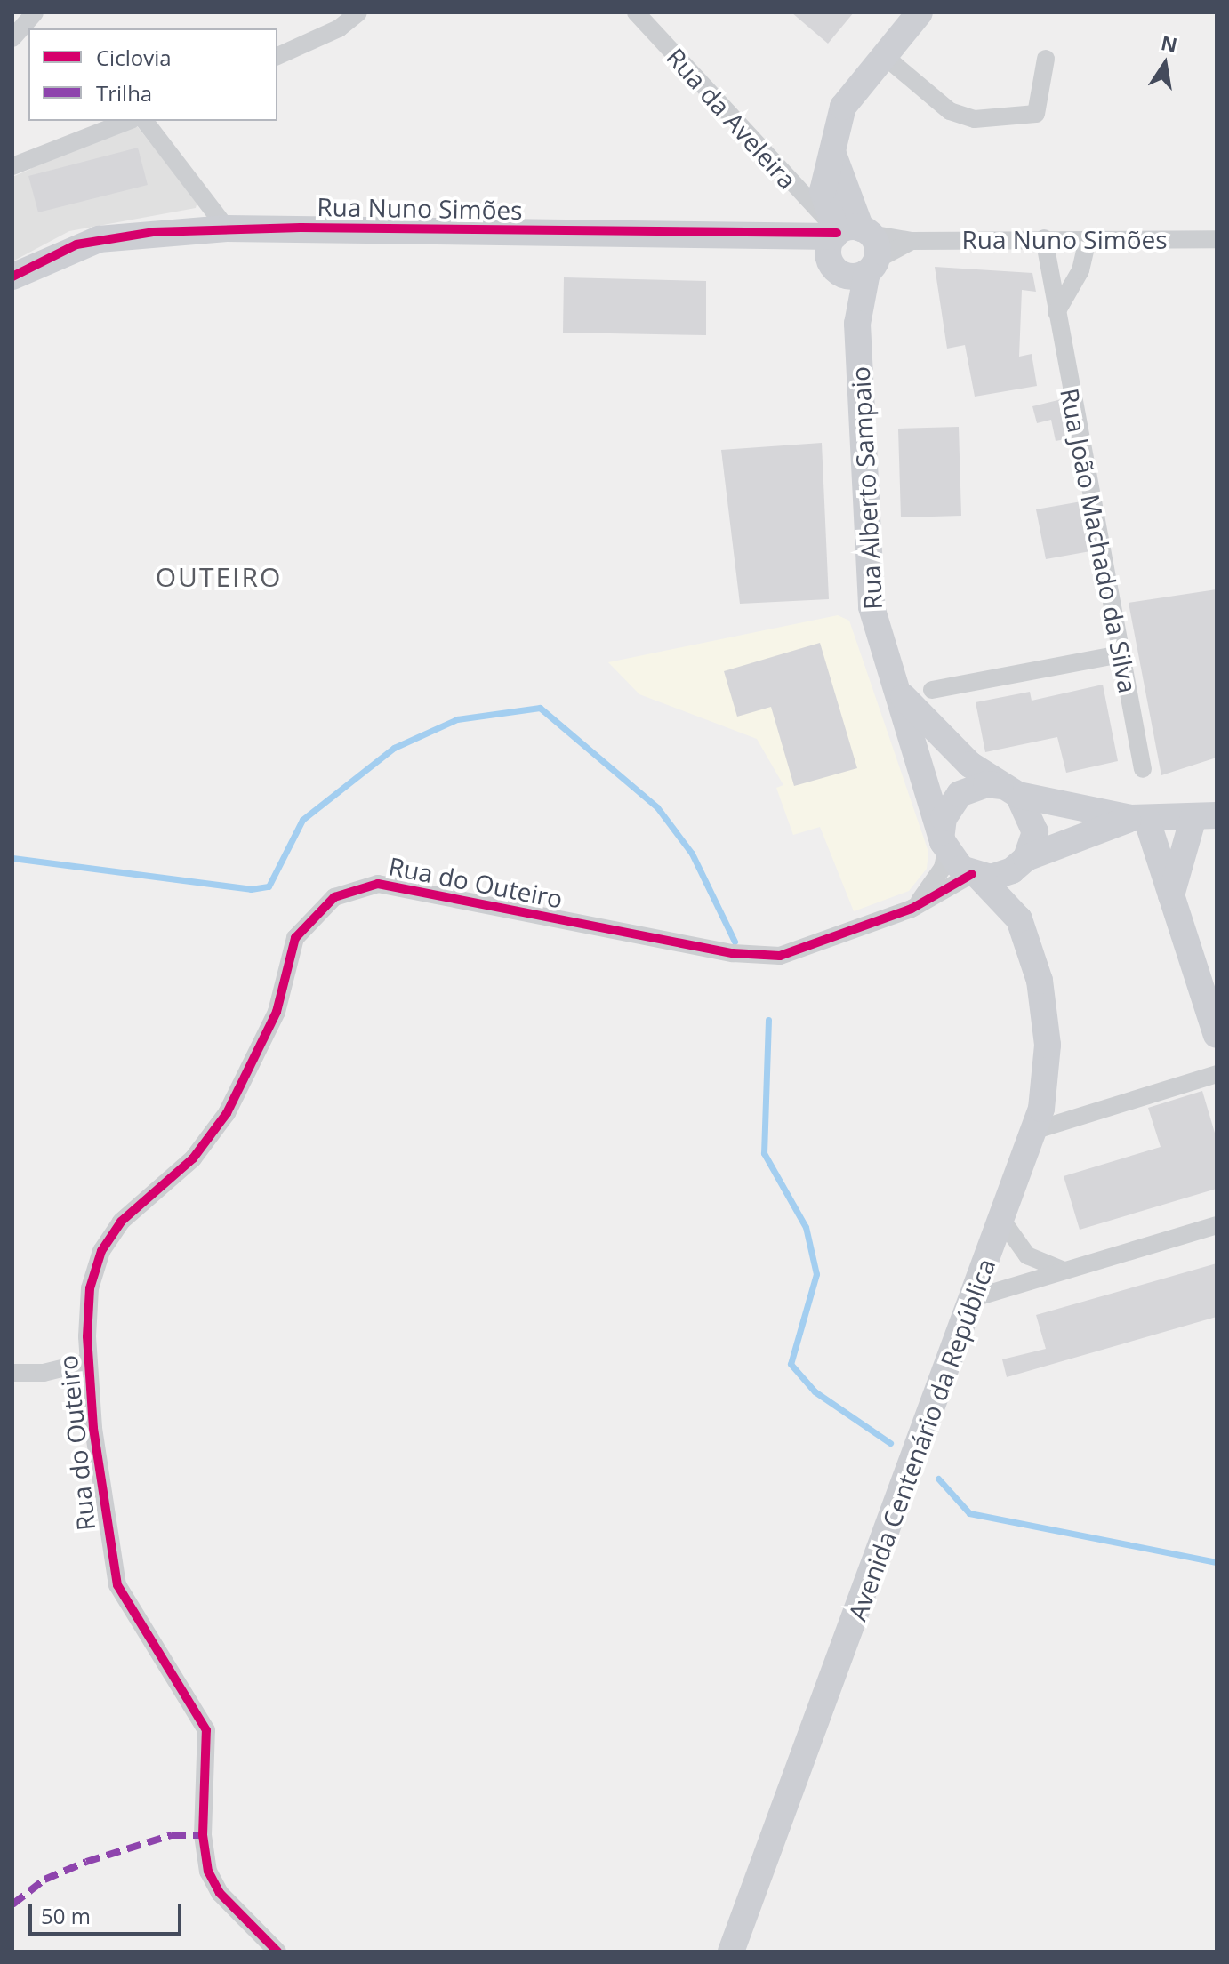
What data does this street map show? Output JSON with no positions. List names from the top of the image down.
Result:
{
  "streets": {
    "street": [
      "Rua da Aveleira",
      "Rua Nuno Simões",
      "Rua Alberto Sampaio",
      "Rua João Machado da Silva",
      "Rua do Outeiro",
      "Avenida Centenário da República"
    ]
  },
  "crossings": [
    ["Rua da Aveleira", "Rua Nuno Simões"],
    ["Rua da Aveleira", "Rua Alberto Sampaio"],
    ["Rua Nuno Simões", "Rua Alberto Sampaio"],
    ["Rua Nuno Simões", "Rua João Machado da Silva"],
    ["Rua Alberto Sampaio", "Rua do Outeiro"],
    ["Rua Alberto Sampaio", "Avenida Centenário da República"],
    ["Rua do Outeiro", "Avenida Centenário da República"]
  ],
  "districts": ["OUTEIRO"],
  "legend": ["Ciclovia", "Trilha"],
  "scale_bar": "50 m",
  "north": "top"
}
